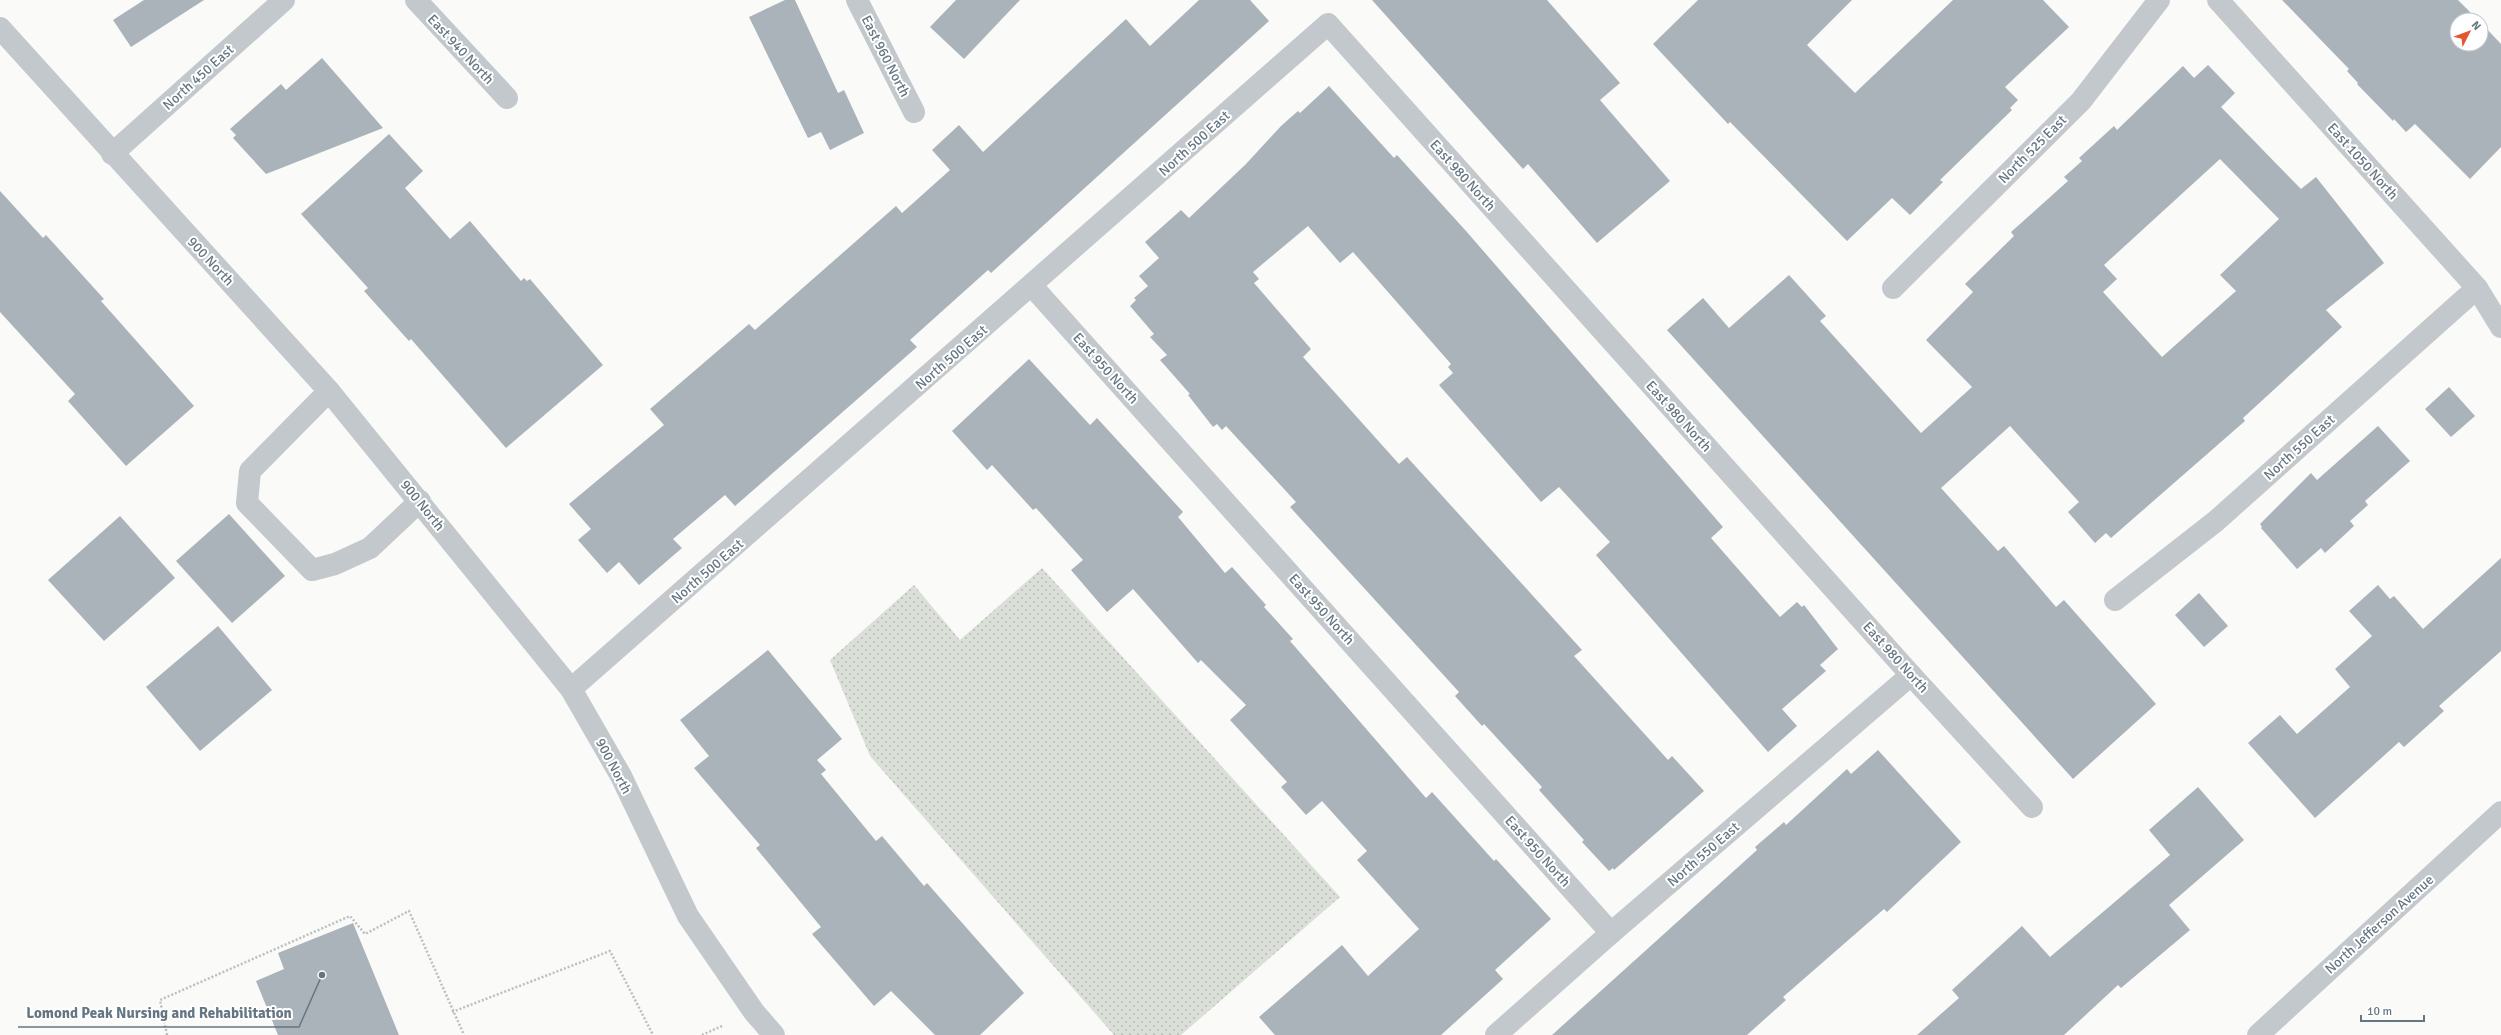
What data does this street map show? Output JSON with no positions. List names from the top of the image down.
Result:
{
  "streets": {
    "street": [
      "East 940 North",
      "East 960 North",
      "North 450 East",
      "North 500 East",
      "North 525 East",
      "East 1050 North",
      "East 980 North",
      "900 North",
      "East 950 North",
      "North 550 East",
      "North Jefferson Avenue"
    ]
  },
  "crossings": [
    ["North 450 East", "900 North"],
    ["North 500 East", "East 980 North"],
    ["North 500 East", "900 North"],
    ["North 500 East", "East 950 North"],
    ["East 1050 North", "North 550 East"],
    ["East 980 North", "North 550 East"],
    ["East 950 North", "North 550 East"]
  ],
  "places": ["Lomond Peak Nursing and Rehabilitation"],
  "scale_bar": "10 m",
  "north": "top right"
}
